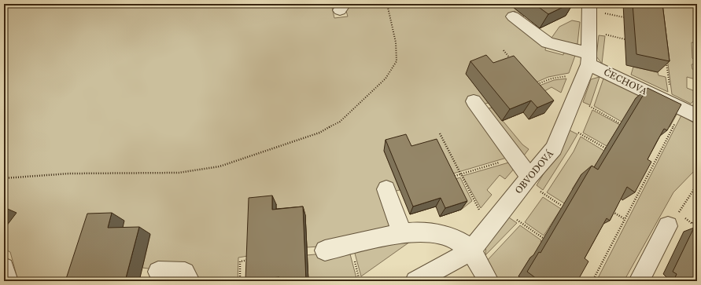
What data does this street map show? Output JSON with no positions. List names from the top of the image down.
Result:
{
  "streets": {
    "street": ["ČECHOVA", "OBVODOVÁ"]
  },
  "crossings": [
    ["ČECHOVA", "OBVODOVÁ"]
  ]
}
